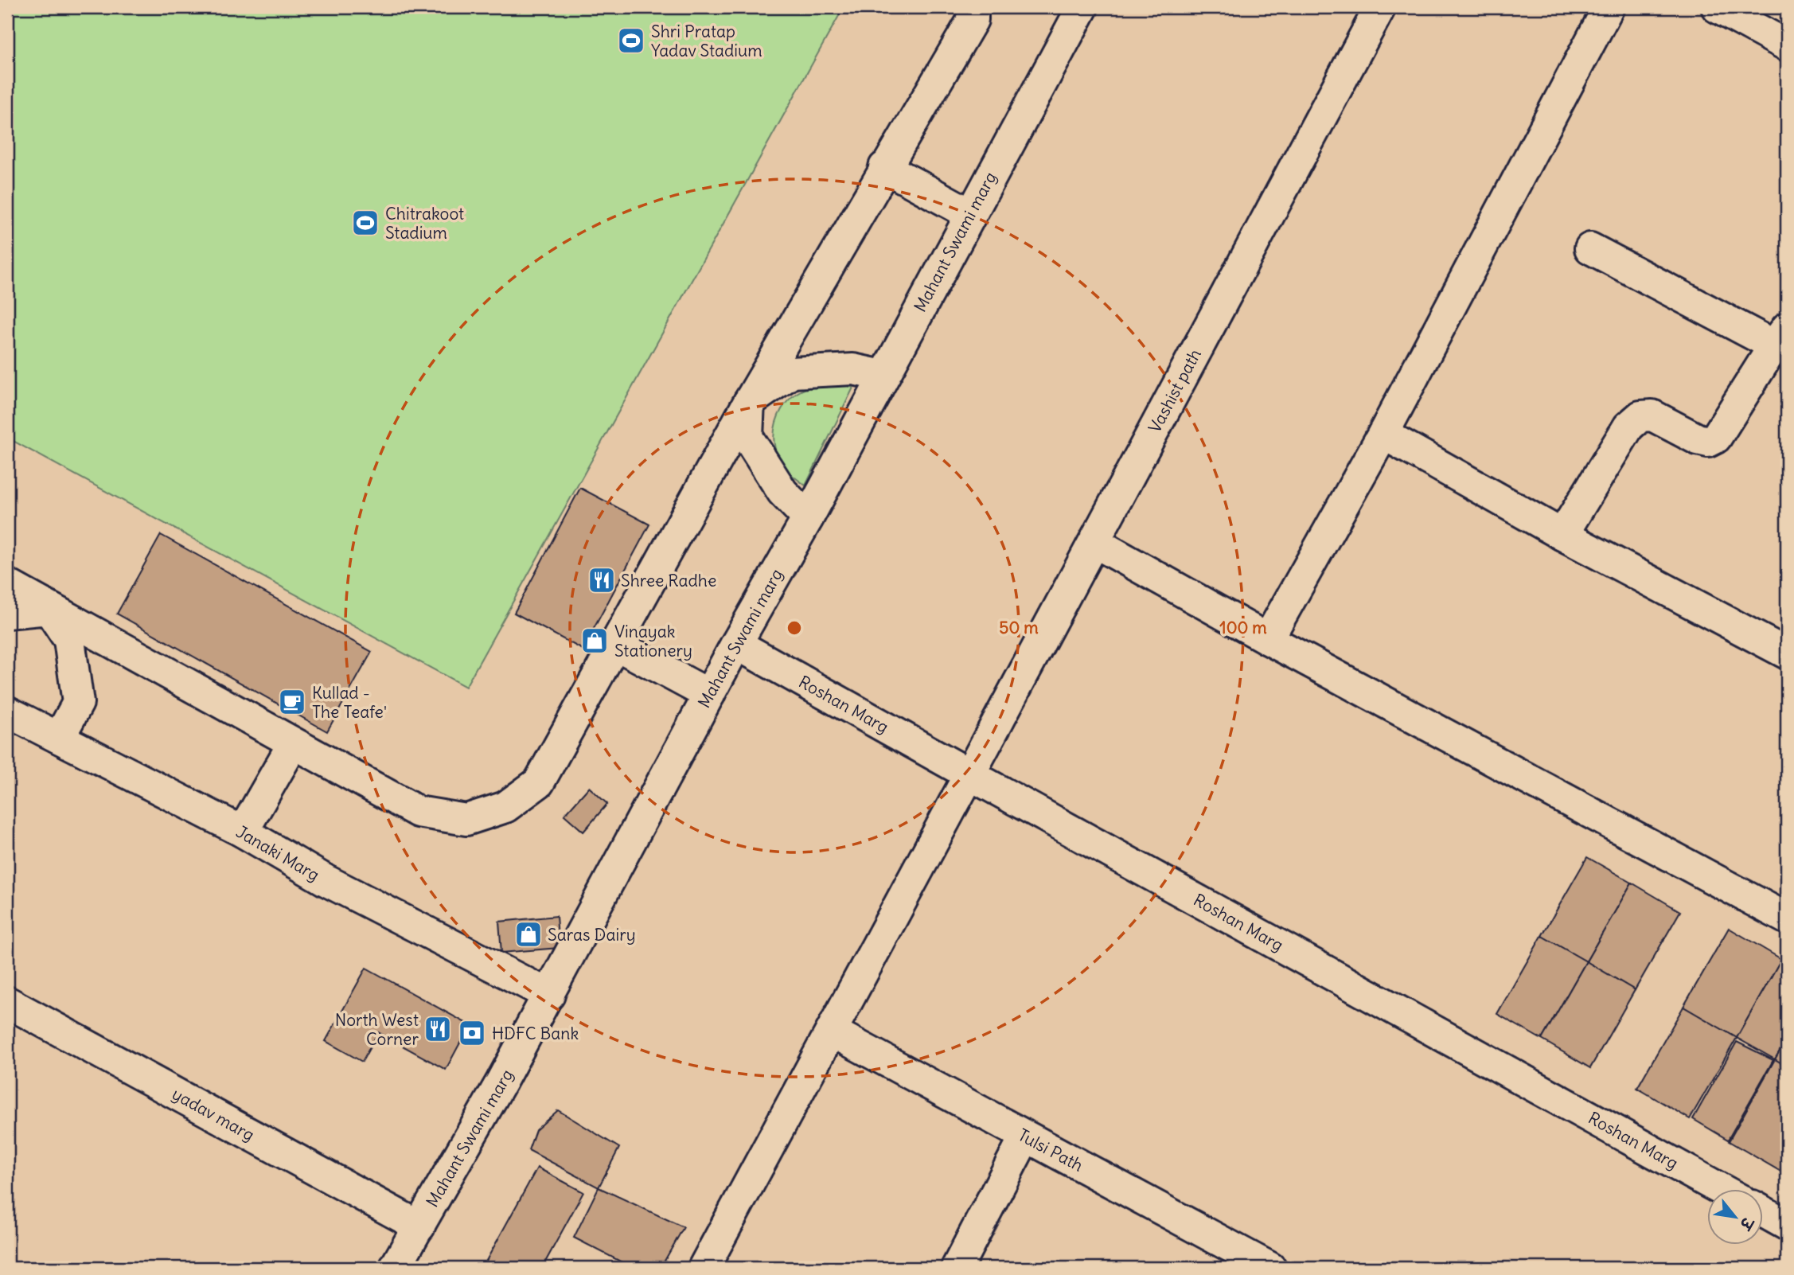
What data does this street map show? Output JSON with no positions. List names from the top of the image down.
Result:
{
  "streets": {
    "street": [
      "Mahant Swami marg",
      "Vashist path",
      "Roshan Marg",
      "Janaki Marg",
      "yadav marg",
      "Tulsi Path"
    ]
  },
  "crossings": [
    ["Mahant Swami marg", "Roshan Marg"],
    ["Mahant Swami marg", "Janaki Marg"],
    ["Mahant Swami marg", "yadav marg"],
    ["Vashist path", "Roshan Marg"],
    ["Vashist path", "Tulsi Path"]
  ],
  "places": {
    "sports": ["Shri Pratap Yadav Stadium", "Chitrakoot Stadium"],
    "restaurant": ["Shree Radhe", "North West Corner"],
    "shop": ["Vinayak Stationery", "Saras Dairy"],
    "cafe": ["Kullad - The Teafe'"],
    "bank": ["HDFC Bank"]
  },
  "north": "bottom right",
  "rings": ["50 m", "100 m"]
}
